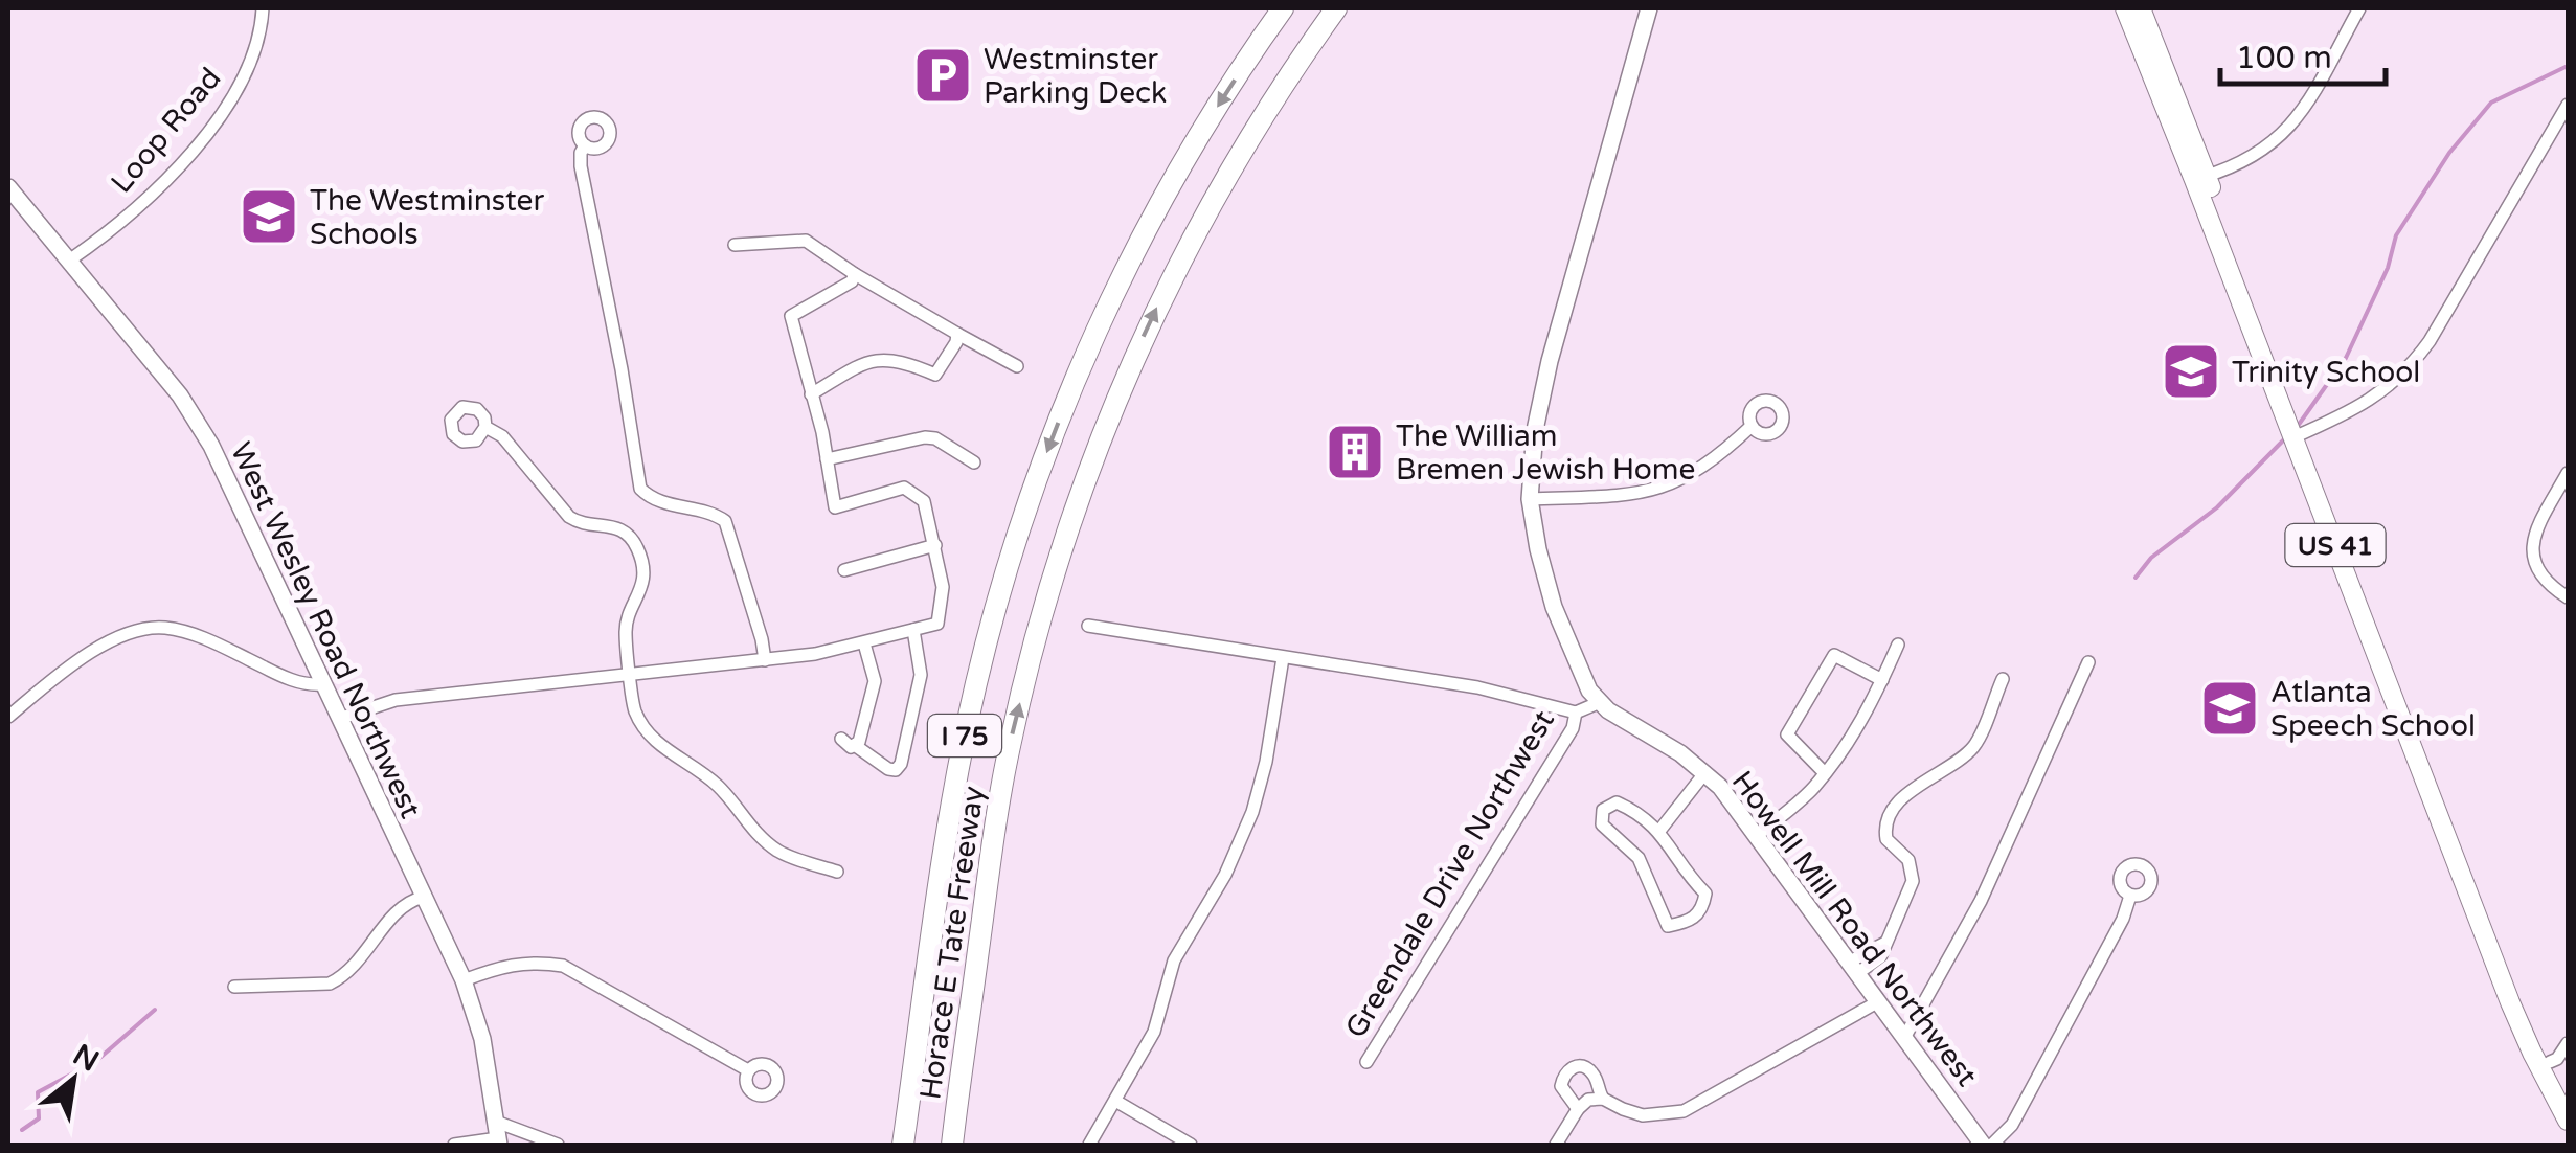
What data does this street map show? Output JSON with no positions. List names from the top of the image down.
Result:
{
  "streets": {
    "highway": ["I 75", "Horace E Tate Freeway"],
    "main road": ["US 41", "West Wesley Road Northwest", "Howell Mill Road Northwest"],
    "street": ["Loop Road", "Greendale Drive Northwest"]
  },
  "crossings": [
    ["Loop Road", "West Wesley Road Northwest"]
  ],
  "places": {
    "parking": ["Westminster Parking Deck"],
    "school or university": ["The Westminster Schools", "Trinity School", "Atlanta Speech School"],
    "building": ["The William Bremen Jewish Home"]
  },
  "scale_bar": "100 m",
  "north": "top right"
}
